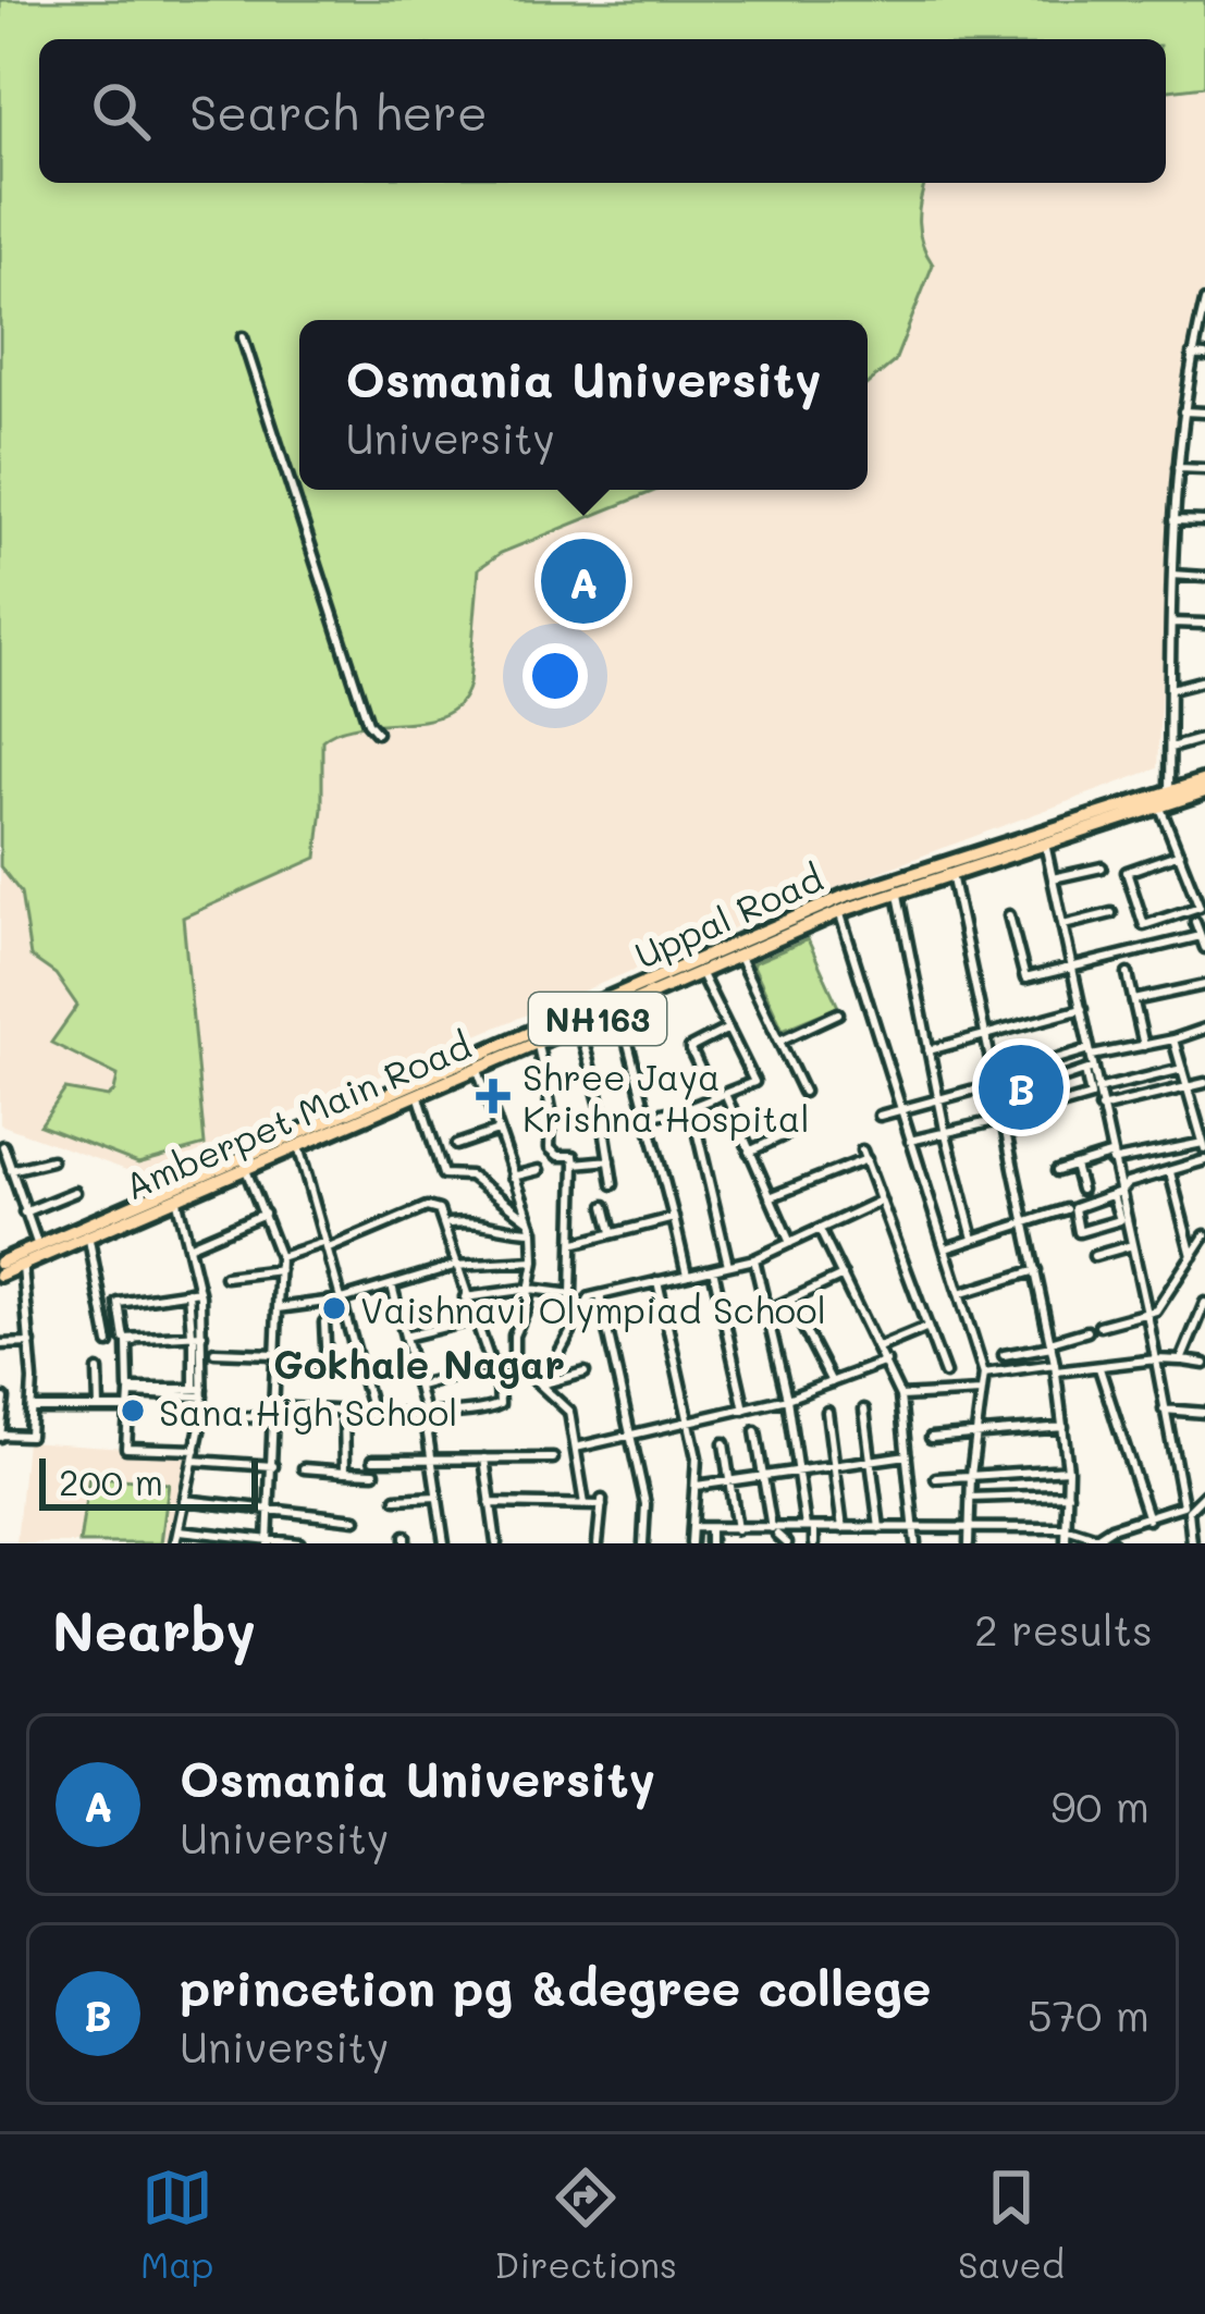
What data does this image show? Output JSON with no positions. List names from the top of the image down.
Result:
{
  "streets": {
    "highway": ["Uppal Road", "NH163", "Amberpet Main Road"]
  },
  "crossings": [
    ["Uppal Road", "Amberpet Main Road"],
    ["NH163", "Amberpet Main Road"]
  ],
  "districts": ["Gokhale Nagar"],
  "places": {
    "health": ["Shree Jaya Krishna Hospital"],
    "other": ["Vaishnavi Olympiad School", "Sana High School"]
  },
  "scale_bar": "200 m",
  "page": {
    "search": "Search here",
    "popup": ["Osmania University", "University"],
    "pins": ["A", "B"],
    "scale": "200 m",
    "heading": ["Nearby", "2 results"],
    "list": [
      {
        "mark": "A",
        "name": "Osmania University",
        "note": "University",
        "value": "90 m"
      },
      {
        "mark": "B",
        "name": "princetion pg &degree college",
        "note": "University",
        "value": "570 m"
      }
    ],
    "nav": ["Map", "Directions", "Saved"]
  }
}
